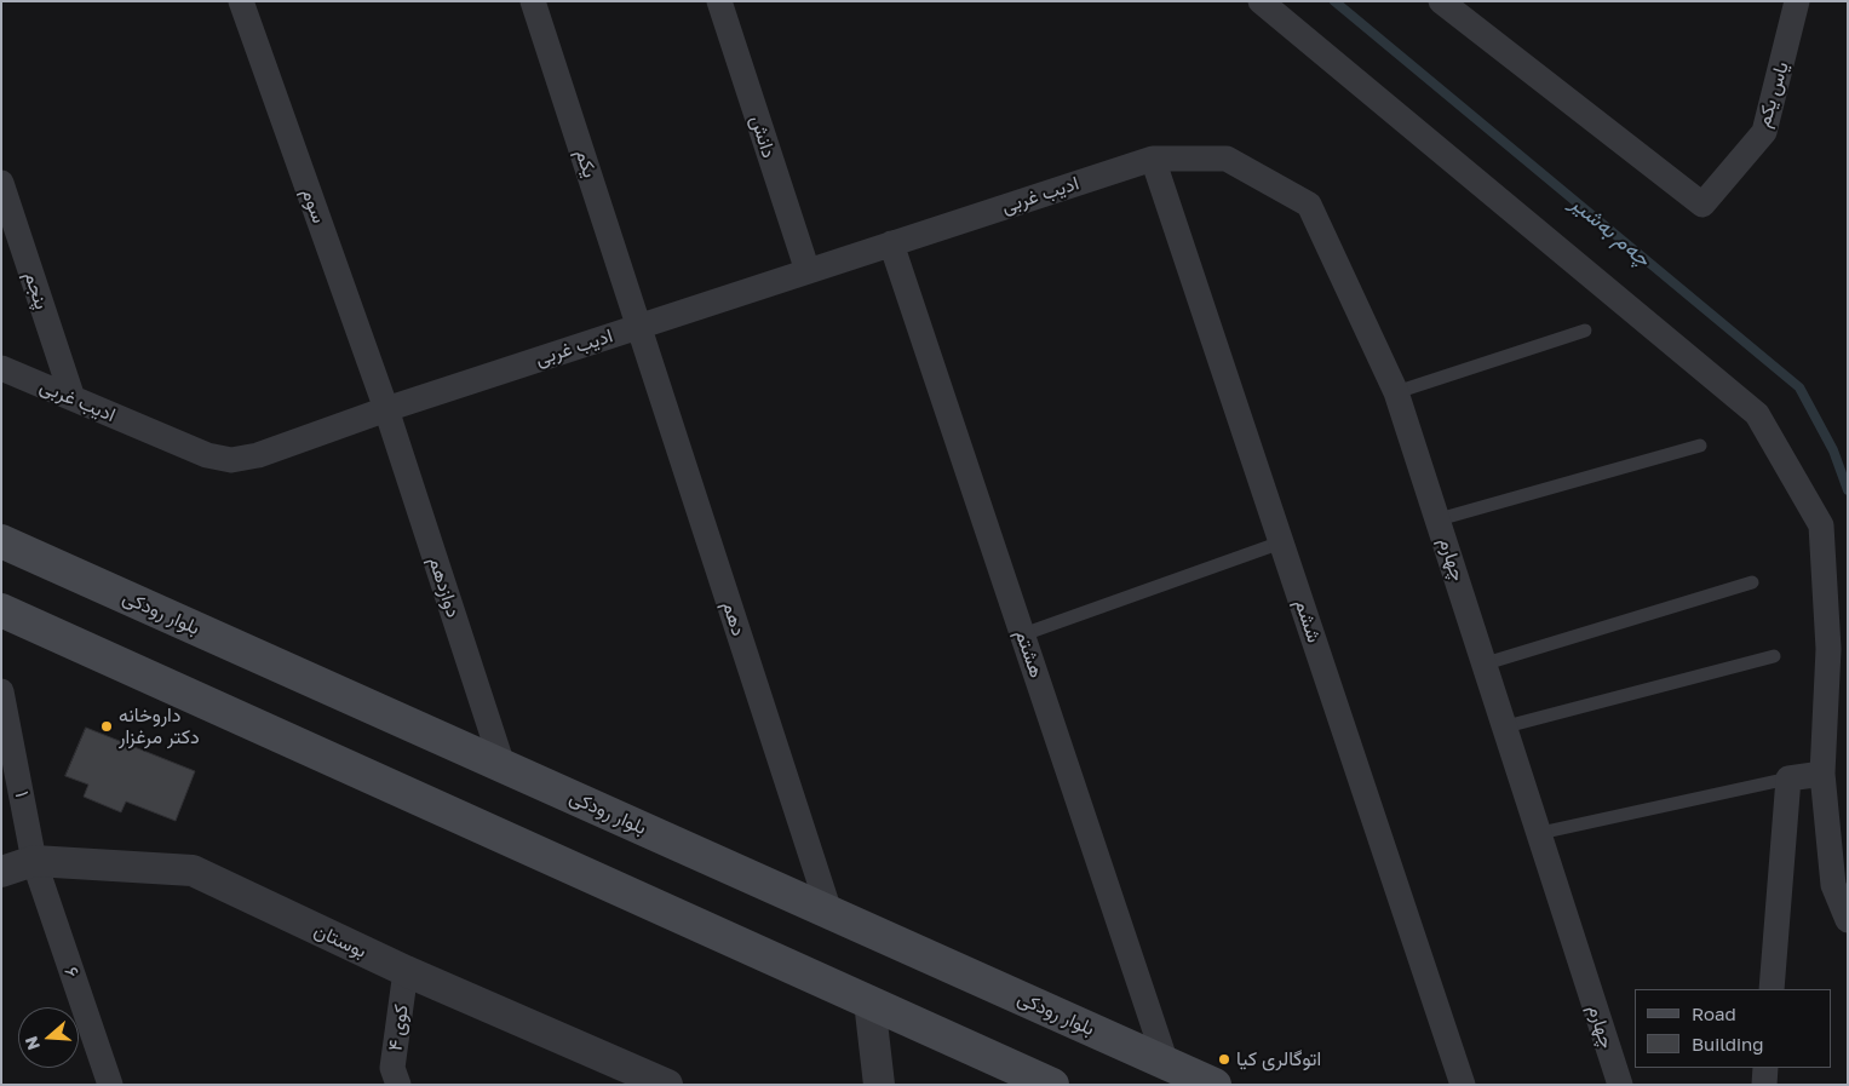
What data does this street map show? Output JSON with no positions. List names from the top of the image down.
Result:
{
  "streets": {
    "main road": ["بلوار رودکی"],
    "street": [
      "یاس یکم",
      "دانش",
      "یکم",
      "ادیب غربی",
      "سوم",
      "پنجم",
      "چهارم",
      "دوازدهم",
      "دهم",
      "ششم",
      "هشتم",
      "۱",
      "بوستان",
      "۶",
      "کوی ۴"
    ]
  },
  "crossings": [
    ["دانش", "ادیب غربی"],
    ["یکم", "ادیب غربی"],
    ["یکم", "دهم"],
    ["ادیب غربی", "سوم"],
    ["ادیب غربی", "پنجم"],
    ["ادیب غربی", "چهارم"],
    ["ادیب غربی", "دوازدهم"],
    ["ادیب غربی", "دهم"],
    ["ادیب غربی", "ششم"],
    ["ادیب غربی", "هشتم"],
    ["سوم", "دوازدهم"],
    ["چهارم", "ششم"],
    ["دوازدهم", "بلوار رودکی"],
    ["بلوار رودکی", "دهم"],
    ["بلوار رودکی", "هشتم"],
    ["۱", "بوستان"],
    ["۱", "۶"],
    ["بوستان", "۶"],
    ["بوستان", "کوی ۴"]
  ],
  "water": ["چەم بەشیر"],
  "places": ["داروخانه دکتر مرغزار", "اتوگالری کیا"],
  "legend": ["Road", "Building"],
  "north": "left"
}
